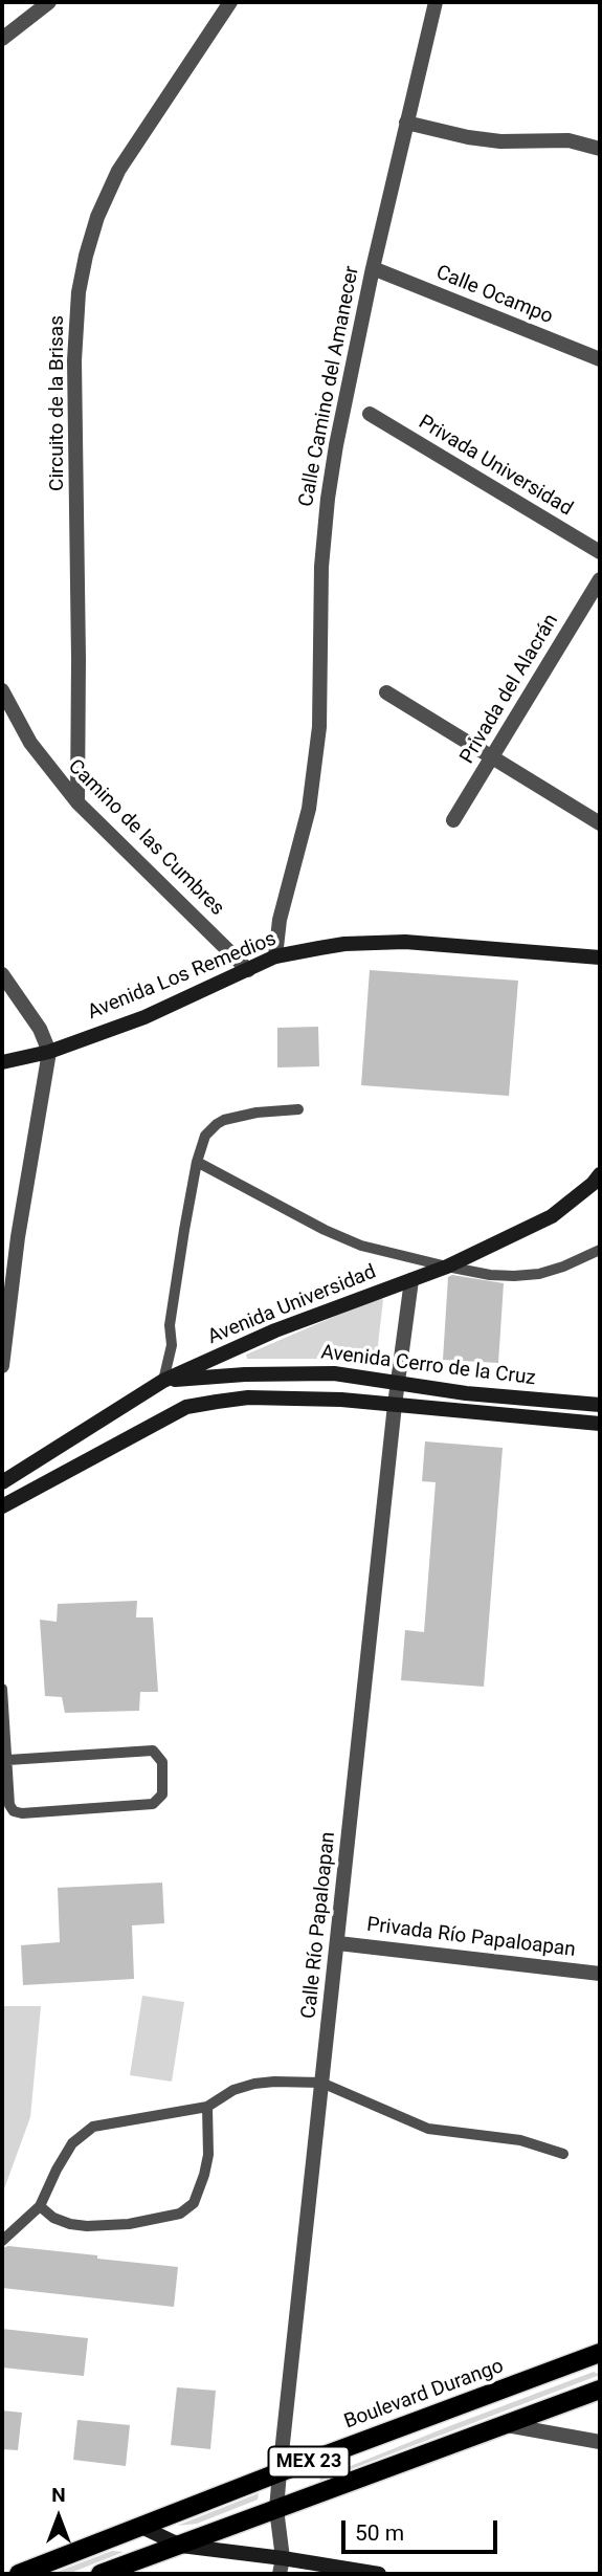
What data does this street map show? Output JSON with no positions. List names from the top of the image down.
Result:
{
  "streets": {
    "main road": ["Boulevard Durango", "MEX 23"],
    "street": [
      "Calle Ocampo",
      "Calle Camino del Amanecer",
      "Circuito de la Brisas",
      "Privada Universidad",
      "Privada del Alacrán",
      "Camino de las Cumbres",
      "Avenida Los Remedios",
      "Avenida Universidad",
      "Avenida Cerro de la Cruz",
      "Calle Río Papaloapan",
      "Privada Río Papaloapan"
    ]
  },
  "crossings": [
    ["Calle Ocampo", "Calle Camino del Amanecer"],
    ["Calle Camino del Amanecer", "Avenida Los Remedios"],
    ["Circuito de la Brisas", "Camino de las Cumbres"],
    ["Camino de las Cumbres", "Avenida Los Remedios"],
    ["Avenida Universidad", "Avenida Cerro de la Cruz"],
    ["Avenida Universidad", "Calle Río Papaloapan"],
    ["Avenida Cerro de la Cruz", "Calle Río Papaloapan"],
    ["Calle Río Papaloapan", "Privada Río Papaloapan"],
    ["Calle Río Papaloapan", "Boulevard Durango"],
    ["Calle Río Papaloapan", "MEX 23"]
  ],
  "scale_bar": "50 m",
  "north": "top"
}
